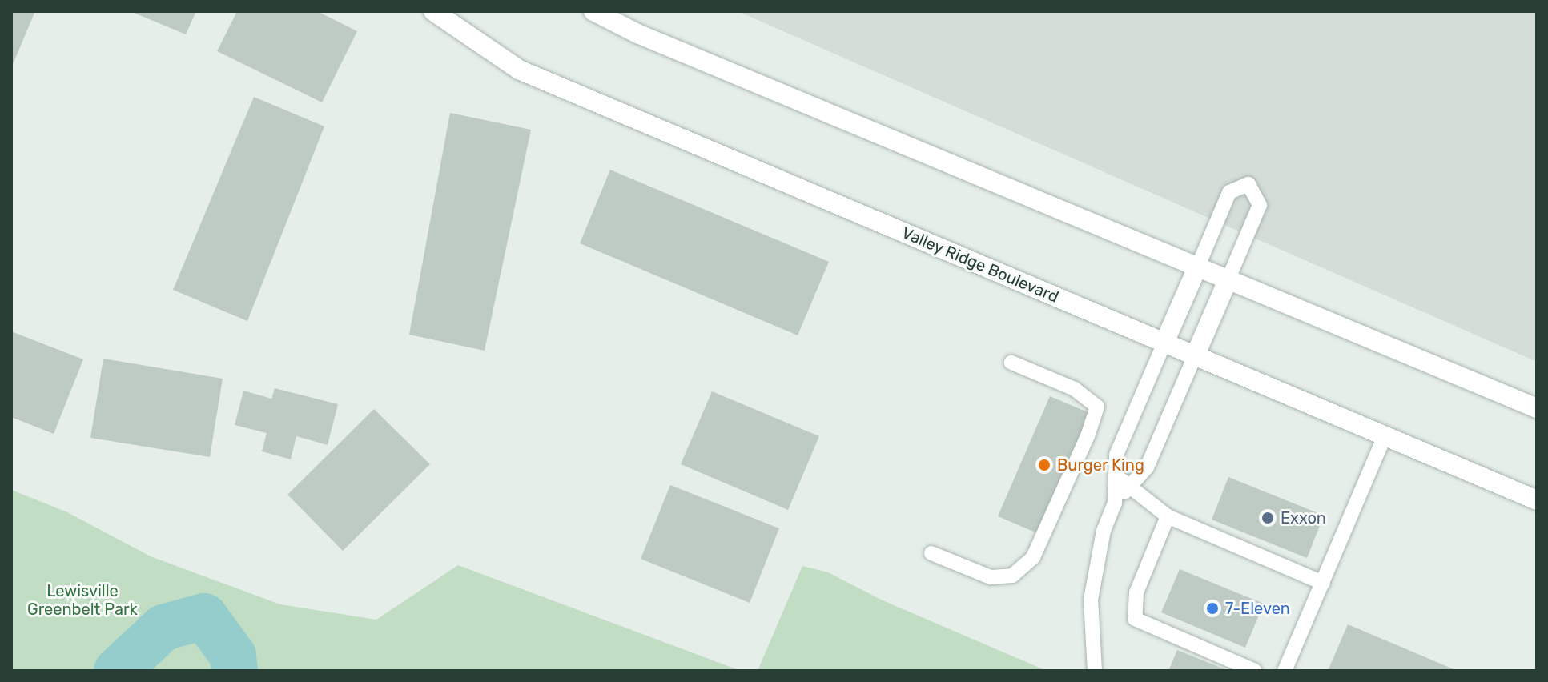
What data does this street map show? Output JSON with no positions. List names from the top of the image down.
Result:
{
  "streets": {
    "main road": ["Valley Ridge Boulevard"]
  },
  "parks": ["Lewisville Greenbelt Park"],
  "places": ["Burger King", "Exxon", "7-Eleven"]
}
